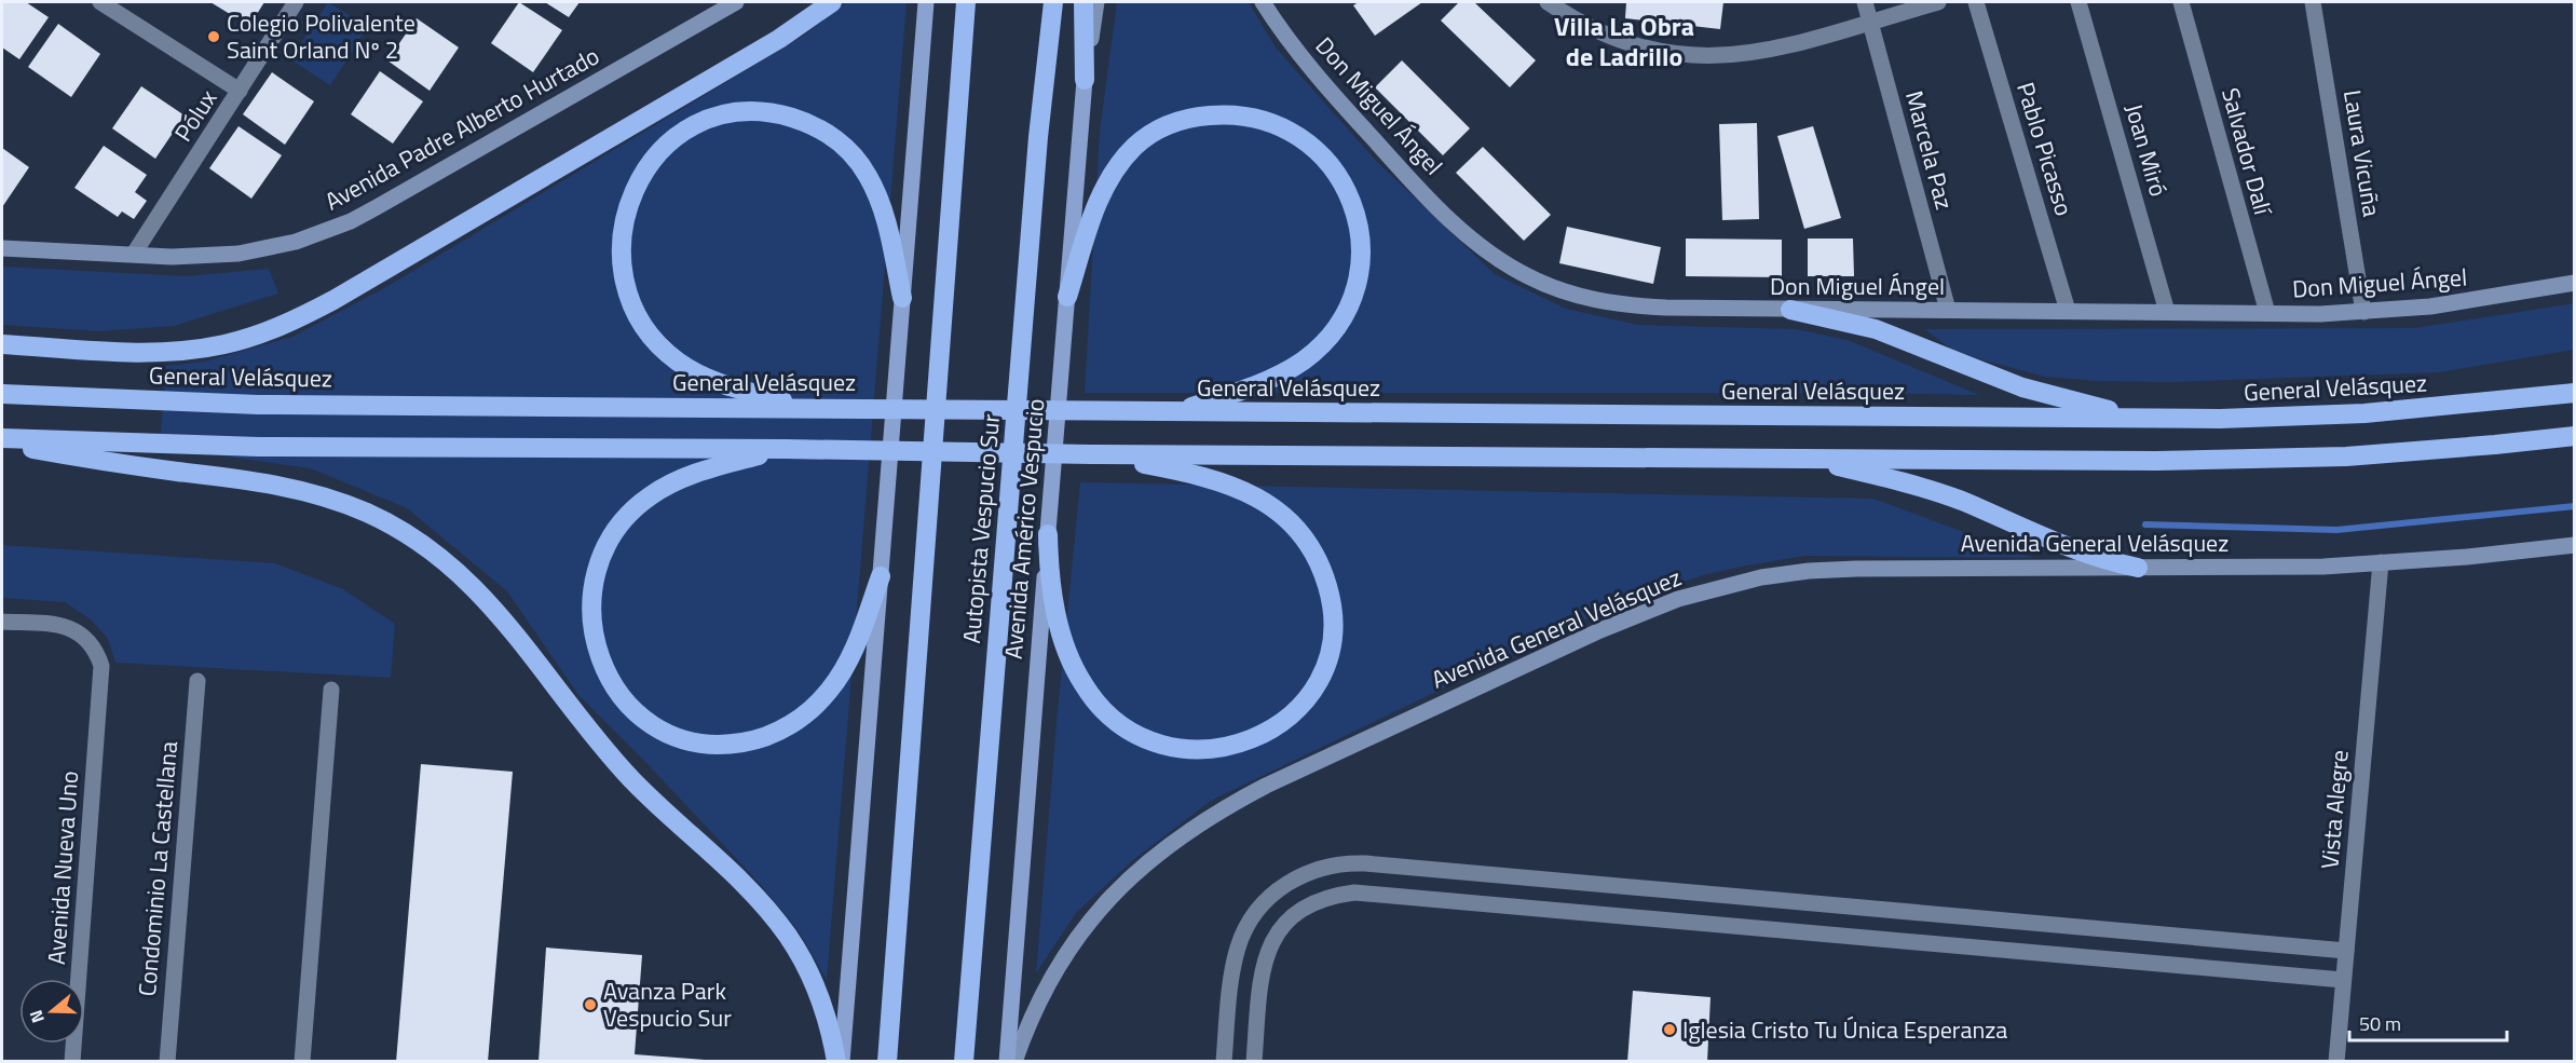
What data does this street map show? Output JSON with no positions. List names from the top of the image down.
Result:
{
  "streets": {
    "highway": ["General Velásquez", "Autopista Vespucio Sur"],
    "main road": ["Avenida Américo Vespucio"],
    "street": [
      "Don Miguel Ángel",
      "Pólux",
      "Avenida Padre Alberto Hurtado",
      "Pablo Picasso",
      "Marcela Paz",
      "Joan Miró",
      "Salvador Dalí",
      "Laura Vicuña",
      "Avenida General Velásquez",
      "Vista Alegre",
      "Avenida Nueva Uno",
      "Condominio La Castellana"
    ]
  },
  "crossings": [
    ["Don Miguel Ángel", "Pablo Picasso"],
    ["Don Miguel Ángel", "Marcela Paz"],
    ["Don Miguel Ángel", "Joan Miró"],
    ["Don Miguel Ángel", "Salvador Dalí"],
    ["Don Miguel Ángel", "Laura Vicuña"],
    ["Pólux", "Avenida Padre Alberto Hurtado"],
    ["Avenida General Velásquez", "Vista Alegre"]
  ],
  "districts": ["Villa La Obra de Ladrillo"],
  "places": ["Colegio Polivalente Saint Orland Nº 2", "Avanza Park Vespucio Sur", "Iglesia Cristo Tu Única Esperanza"],
  "scale_bar": "50 m",
  "north": "left"
}
